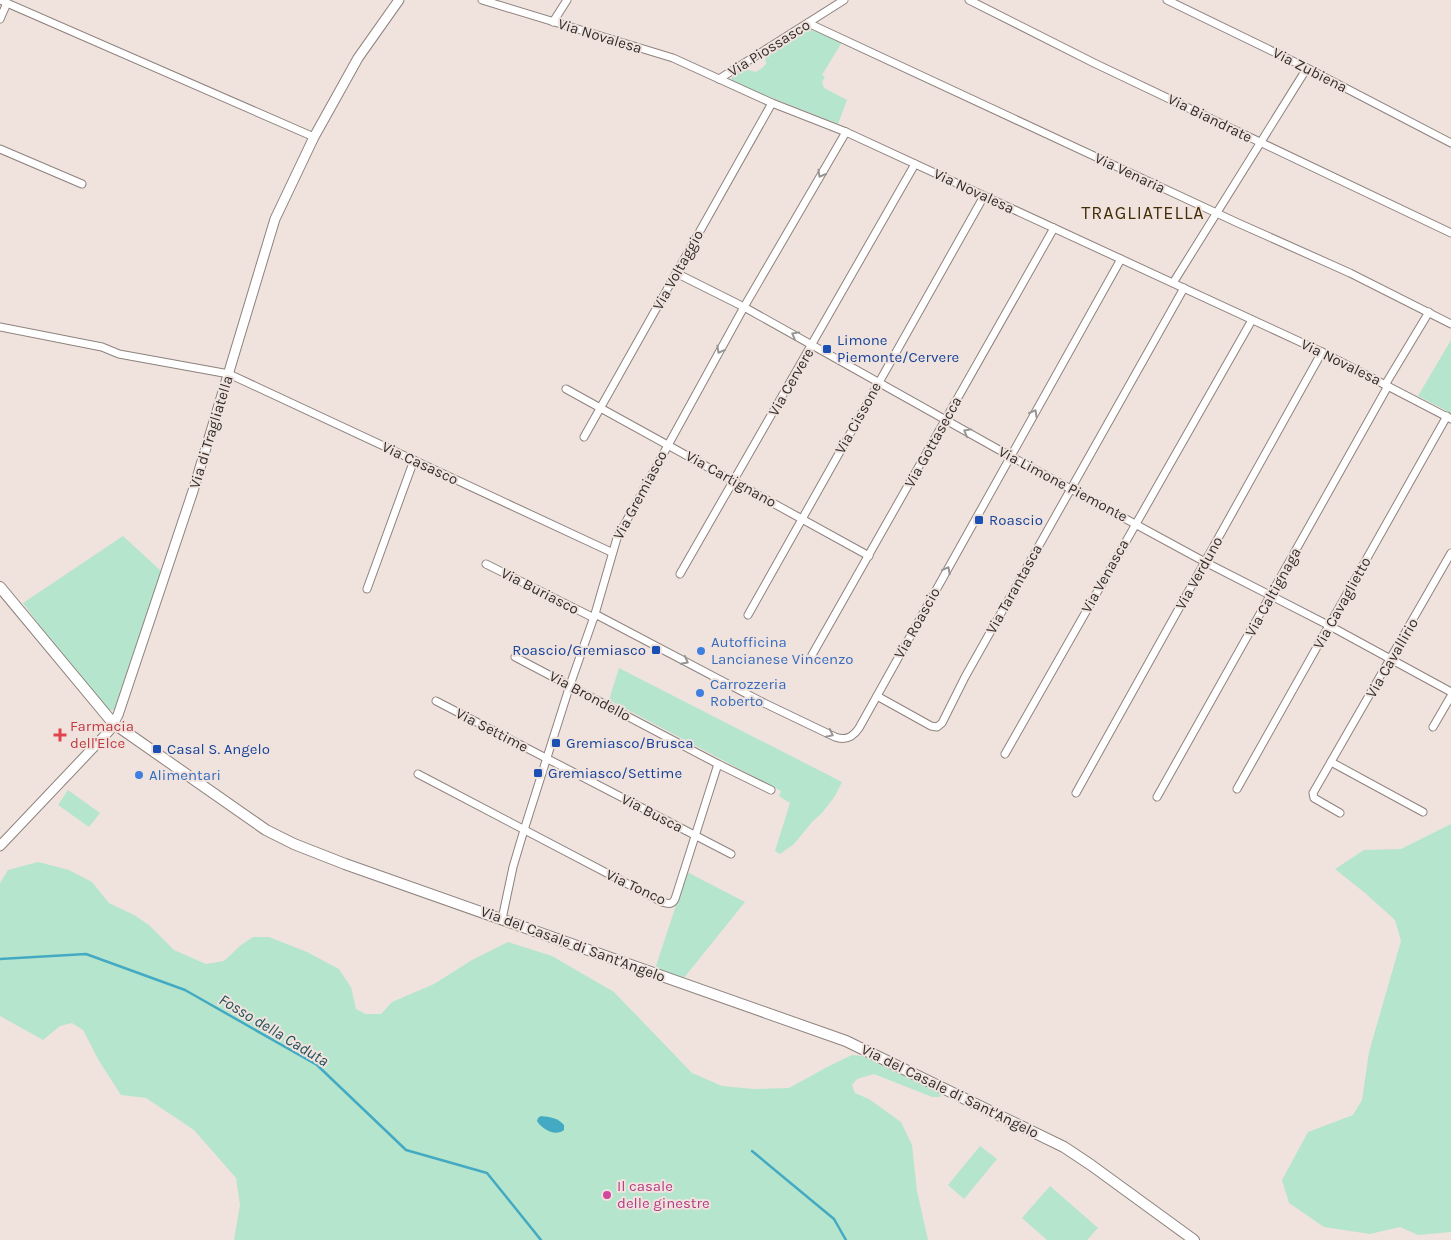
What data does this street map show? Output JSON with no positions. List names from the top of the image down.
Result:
{
  "streets": {
    "main road": ["Via del Casale di Sant'Angelo"],
    "street": [
      "Via Novalesa",
      "Via Piossasco",
      "Via Zubiena",
      "Via Biandrate",
      "Via Venaria",
      "Via Voltaggio",
      "Via Cervere",
      "Via Cissone",
      "Via di Tragliatella",
      "Via Gottasecca",
      "Via Casasco",
      "Via Cartignano",
      "Via Limone Piemonte",
      "Via Gremiasco",
      "Via Verduno",
      "Via Venasca",
      "Via Tarantasca",
      "Via Buriasco",
      "Via Caltignaga",
      "Via Cavaglietto",
      "Via Roascio",
      "Via Cavallirio",
      "Via Brondello",
      "Via Settime",
      "Via Busca",
      "Via Tonco"
    ]
  },
  "crossings": [
    ["Via Novalesa", "Via Piossasco"],
    ["Via Novalesa", "Via Voltaggio"],
    ["Via Novalesa", "Via Cervere"],
    ["Via Novalesa", "Via Cissone"],
    ["Via Novalesa", "Via Gottasecca"],
    ["Via Novalesa", "Via Gremiasco"],
    ["Via Novalesa", "Via Verduno"],
    ["Via Novalesa", "Via Venasca"],
    ["Via Novalesa", "Via Tarantasca"],
    ["Via Novalesa", "Via Caltignaga"],
    ["Via Novalesa", "Via Cavaglietto"],
    ["Via Novalesa", "Via Roascio"],
    ["Via Piossasco", "Via Venaria"],
    ["Via Venaria", "Via Caltignaga"],
    ["Via Voltaggio", "Via Cartignano"],
    ["Via Voltaggio", "Via Limone Piemonte"],
    ["Via Cervere", "Via Cartignano"],
    ["Via Cervere", "Via Limone Piemonte"],
    ["Via Cissone", "Via Cartignano"],
    ["Via Cissone", "Via Limone Piemonte"],
    ["Via di Tragliatella", "Via Casasco"],
    ["Via di Tragliatella", "Via del Casale di Sant'Angelo"],
    ["Via Gottasecca", "Via Cartignano"],
    ["Via Gottasecca", "Via Limone Piemonte"],
    ["Via Casasco", "Via Gremiasco"],
    ["Via Cartignano", "Via Gremiasco"],
    ["Via Limone Piemonte", "Via Gremiasco"],
    ["Via Limone Piemonte", "Via Verduno"],
    ["Via Limone Piemonte", "Via Venasca"],
    ["Via Limone Piemonte", "Via Tarantasca"],
    ["Via Limone Piemonte", "Via Caltignaga"],
    ["Via Limone Piemonte", "Via Cavaglietto"],
    ["Via Limone Piemonte", "Via Roascio"],
    ["Via Limone Piemonte", "Via Cavallirio"],
    ["Via Gremiasco", "Via Buriasco"],
    ["Via Gremiasco", "Via Roascio"],
    ["Via Gremiasco", "Via Brondello"],
    ["Via Gremiasco", "Via Settime"],
    ["Via Gremiasco", "Via Busca"],
    ["Via Gremiasco", "Via Tonco"],
    ["Via Gremiasco", "Via del Casale di Sant'Angelo"],
    ["Via Tarantasca", "Via Roascio"],
    ["Via Buriasco", "Via Roascio"],
    ["Via Brondello", "Via Tonco"],
    ["Via Settime", "Via Busca"],
    ["Via Busca", "Via Tonco"]
  ],
  "one_way": ["Via Gremiasco"],
  "districts": ["TRAGLIATELLA"],
  "water": ["Fosso della Caduta"],
  "places": {
    "transit": [
      "Limone Piemonte/Cervere",
      "Roascio",
      "Roascio/Gremiasco",
      "Gremiasco/Brusca",
      "Casal S. Angelo",
      "Gremiasco/Settime"
    ],
    "other": [
      "Autofficina Lancianese Vincenzo",
      "Carrozzeria Roberto",
      "Alimentari",
      "Il casale delle ginestre"
    ],
    "health": ["Farmacia dell'Elce"]
  }
}
